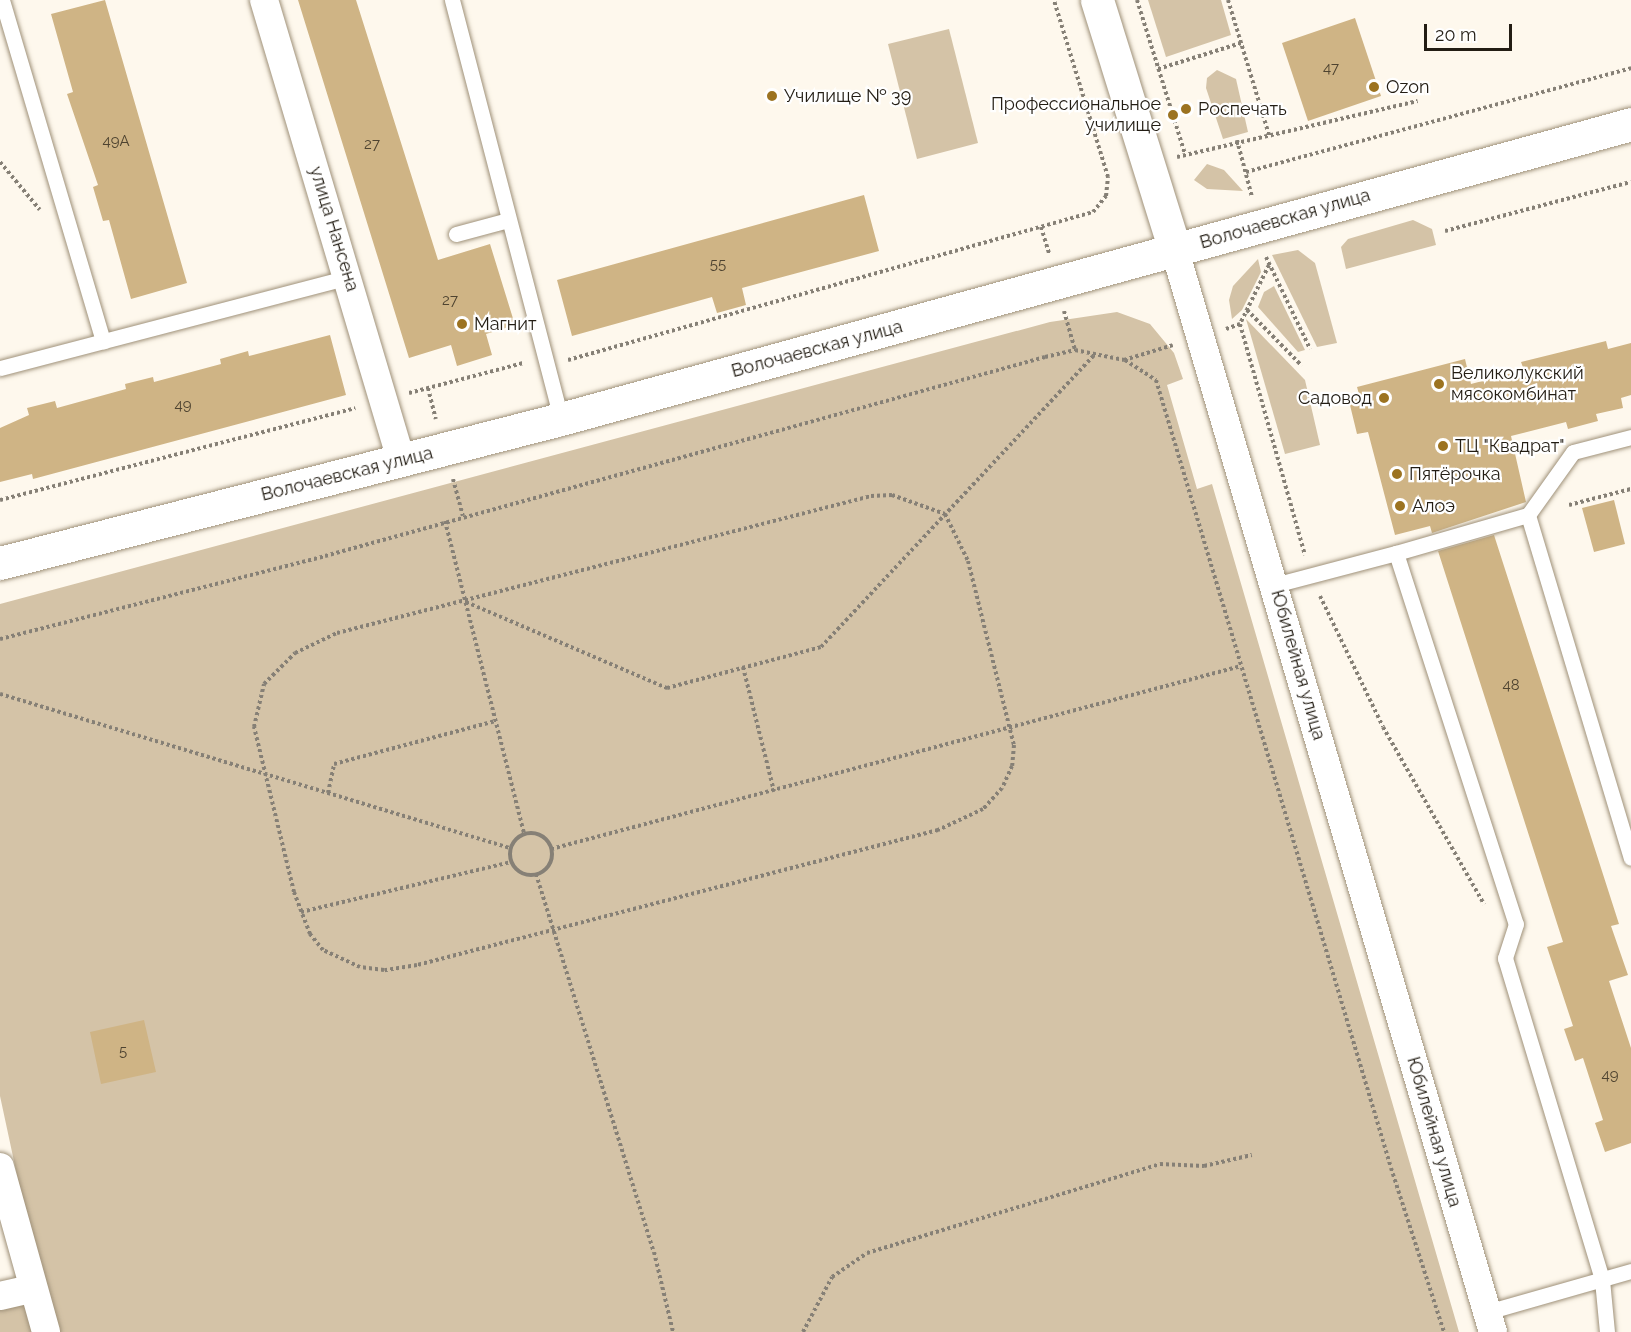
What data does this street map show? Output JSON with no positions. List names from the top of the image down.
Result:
{
  "streets": {
    "street": ["Волочаевская улица", "улица Нансена", "Юбилейная улица"]
  },
  "crossings": [
    ["Волочаевская улица", "улица Нансена"],
    ["Волочаевская улица", "Юбилейная улица"]
  ],
  "places": [
    "Ozon",
    "Училище № 39",
    "Роспечать",
    "Профессиональное училище",
    "Магнит",
    "Великолукский мясокомбинат",
    "Садовод",
    "ТЦ \"Квадрат\"",
    "Пятёрочка",
    "Алоэ"
  ],
  "house_numbers": [
    "47",
    "49А",
    "27",
    "55",
    "27",
    "49",
    "48",
    "5",
    "49"
  ],
  "scale_bar": "20 m"
}
